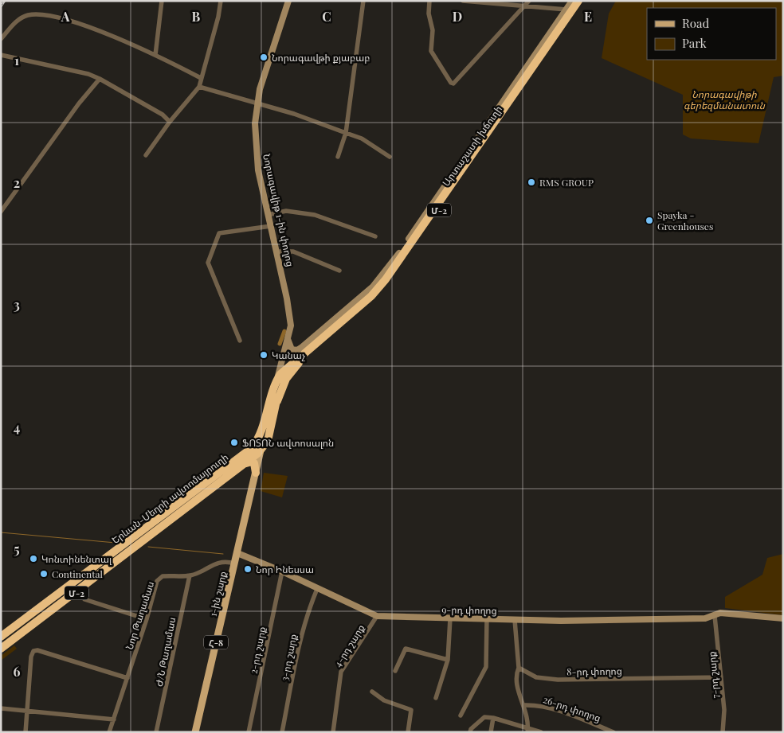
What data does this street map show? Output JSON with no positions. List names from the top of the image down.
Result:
{
  "streets": {
    "highway": ["Արտաշատի խճուղի", "Մ-2", "Երևան-Մեղրի ավտոմայրուղի"],
    "main road": ["1-ին շարք", "Հ-8"],
    "street": [
      "Նորագավիթ 1-ին փողոց",
      "9-րդ փողոց",
      "Նոր Թաղամաս",
      "4-րդ շարք",
      "2-րդ շարք",
      "Ժ/Ն Թաղամաս",
      "3-րդ շարք",
      "8-րդ փողոց",
      "7-րդ շարք",
      "26-րդ փողոց"
    ]
  },
  "crossings": [
    ["Արտաշատի խճուղի", "Նորագավիթ 1-ին փողոց"],
    ["Արտաշատի խճուղի", "Մ-2"],
    ["Արտաշատի խճուղի", "Երևան-Մեղրի ավտոմայրուղի"],
    ["Նորագավիթ 1-ին փողոց", "Մ-2"],
    ["Նորագավիթ 1-ին փողոց", "Երևան-Մեղրի ավտոմայրուղի"],
    ["Մ-2", "Երևան-Մեղրի ավտոմայրուղի"],
    ["Մ-2", "Հ-8"],
    ["Երևան-Մեղրի ավտոմայրուղի", "Հ-8"],
    ["1-ին շարք", "9-րդ փողոց"],
    ["1-ին շարք", "Նոր Թաղամաս"],
    ["1-ին շարք", "Հ-8"],
    ["9-րդ փողոց", "Հ-8"],
    ["9-րդ փողոց", "4-րդ շարք"],
    ["9-րդ փողոց", "2-րդ շարք"],
    ["9-րդ փողոց", "3-րդ շարք"],
    ["9-րդ փողոց", "7-րդ շարք"],
    ["Նոր Թաղամաս", "Ժ/Ն Թաղամաս"],
    ["8-րդ փողոց", "7-րդ շարք"]
  ],
  "parks": ["Նորագավիթի գերեզմանատուն"],
  "places": [
    "Նորագավթի քյաբաբ",
    "RMS GROUP",
    "Spayka - Greenhouses",
    "Կանաչ",
    "ՖՈՏՈՆ ավտոսալոն",
    "Կոնտինենտալ",
    "Նոր Ինեսսա",
    "Continental"
  ],
  "legend": ["Road", "Park"],
  "grid": {
    "columns": [
      "A",
      "B",
      "C",
      "D",
      "E"
    ],
    "rows": [
      "1",
      "2",
      "3",
      "4",
      "5",
      "6"
    ]
  }
}
